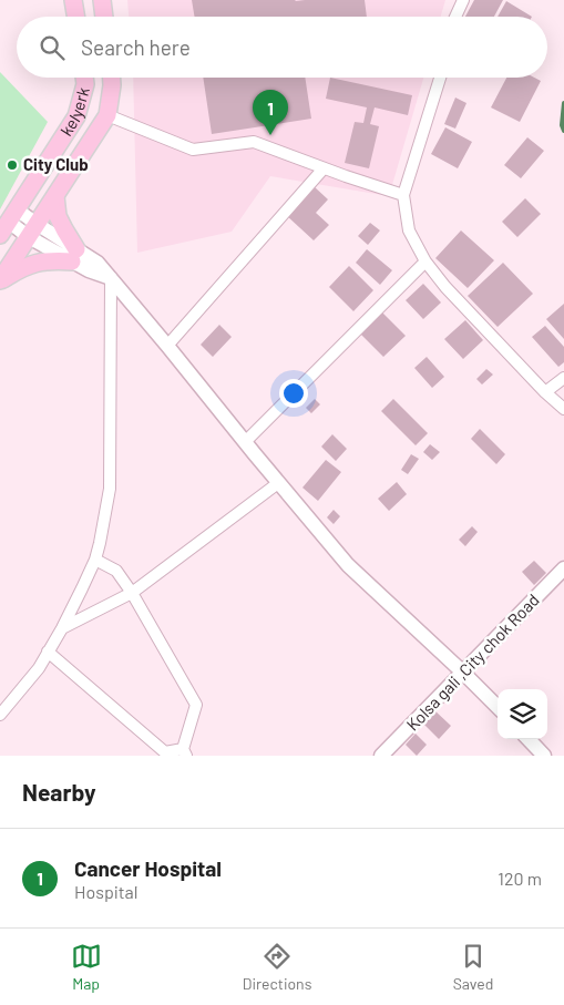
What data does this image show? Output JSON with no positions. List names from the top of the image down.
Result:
{
  "streets": {
    "main road": ["kelyerk"],
    "street": ["Kolsa gali ,City chok Road"]
  },
  "places": ["City Club"],
  "page": {
    "search": "Search here",
    "pins": "1",
    "heading": "Nearby",
    "list": [
      {
        "mark": "1",
        "name": "Cancer Hospital",
        "note": "Hospital",
        "value": "120 m"
      }
    ],
    "nav": ["Map", "Directions", "Saved"]
  }
}
